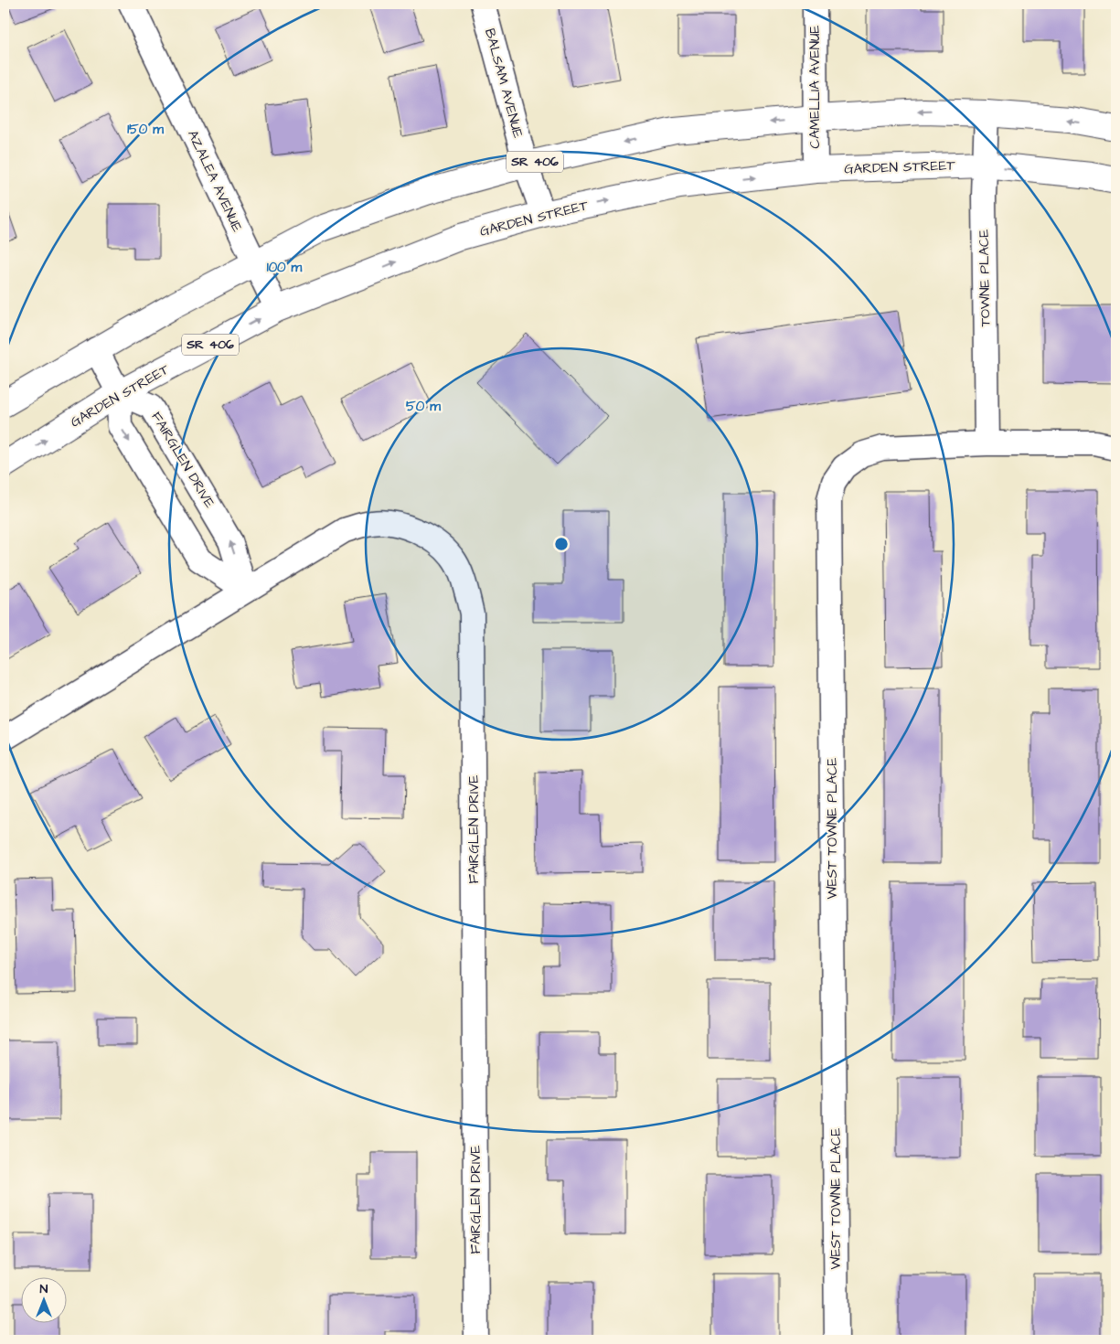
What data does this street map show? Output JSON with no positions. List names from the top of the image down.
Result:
{
  "streets": {
    "main road": ["SR 406", "GARDEN STREET"],
    "street": [
      "BALSAM AVENUE",
      "CAMELLIA AVENUE",
      "AZALEA AVENUE",
      "TOWNE PLACE",
      "FAIRGLEN DRIVE",
      "WEST TOWNE PLACE"
    ]
  },
  "crossings": [
    ["BALSAM AVENUE", "SR 406"],
    ["BALSAM AVENUE", "GARDEN STREET"],
    ["CAMELLIA AVENUE", "SR 406"],
    ["CAMELLIA AVENUE", "GARDEN STREET"],
    ["SR 406", "AZALEA AVENUE"],
    ["SR 406", "TOWNE PLACE"],
    ["GARDEN STREET", "AZALEA AVENUE"],
    ["GARDEN STREET", "TOWNE PLACE"],
    ["GARDEN STREET", "FAIRGLEN DRIVE"],
    ["TOWNE PLACE", "WEST TOWNE PLACE"]
  ],
  "north": "top",
  "rings": ["150 m", "100 m", "50 m"]
}
